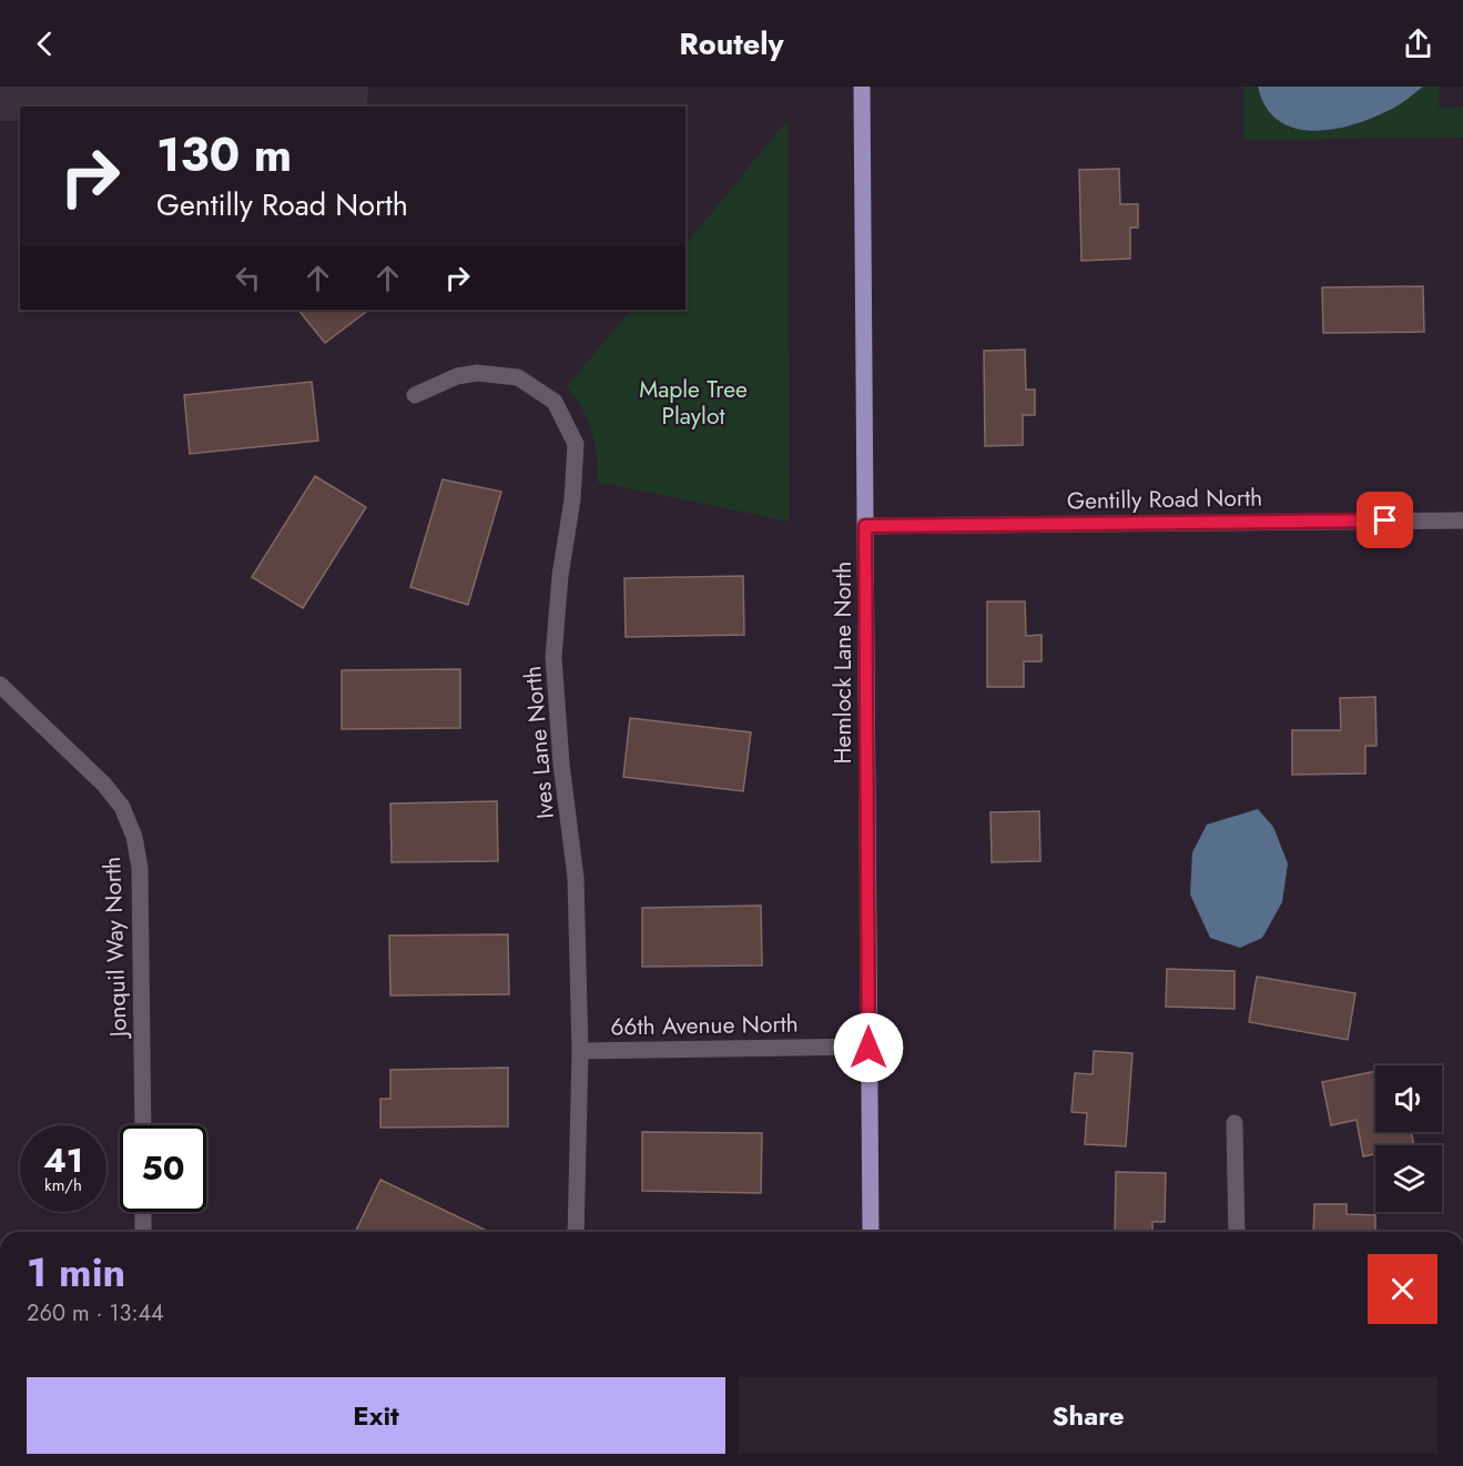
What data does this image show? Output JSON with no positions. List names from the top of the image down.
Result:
{
  "streets": {
    "main road": ["Hemlock Lane North"],
    "street": [
      "Gentilly Road North",
      "Ives Lane North",
      "Jonquil Way North",
      "66th Avenue North"
    ]
  },
  "crossings": [
    ["Gentilly Road North", "Hemlock Lane North"],
    ["Hemlock Lane North", "66th Avenue North"],
    ["Ives Lane North", "66th Avenue North"]
  ],
  "parks": ["Maple Tree Playlot"],
  "page": {
    "header": "Routely",
    "turn": ["130 m", "Gentilly Road North"],
    "speed": "41 km/h",
    "limit": "50",
    "heading": ["1 min", "260 m · 13:44"],
    "buttons": ["Exit", "Share"]
  }
}
